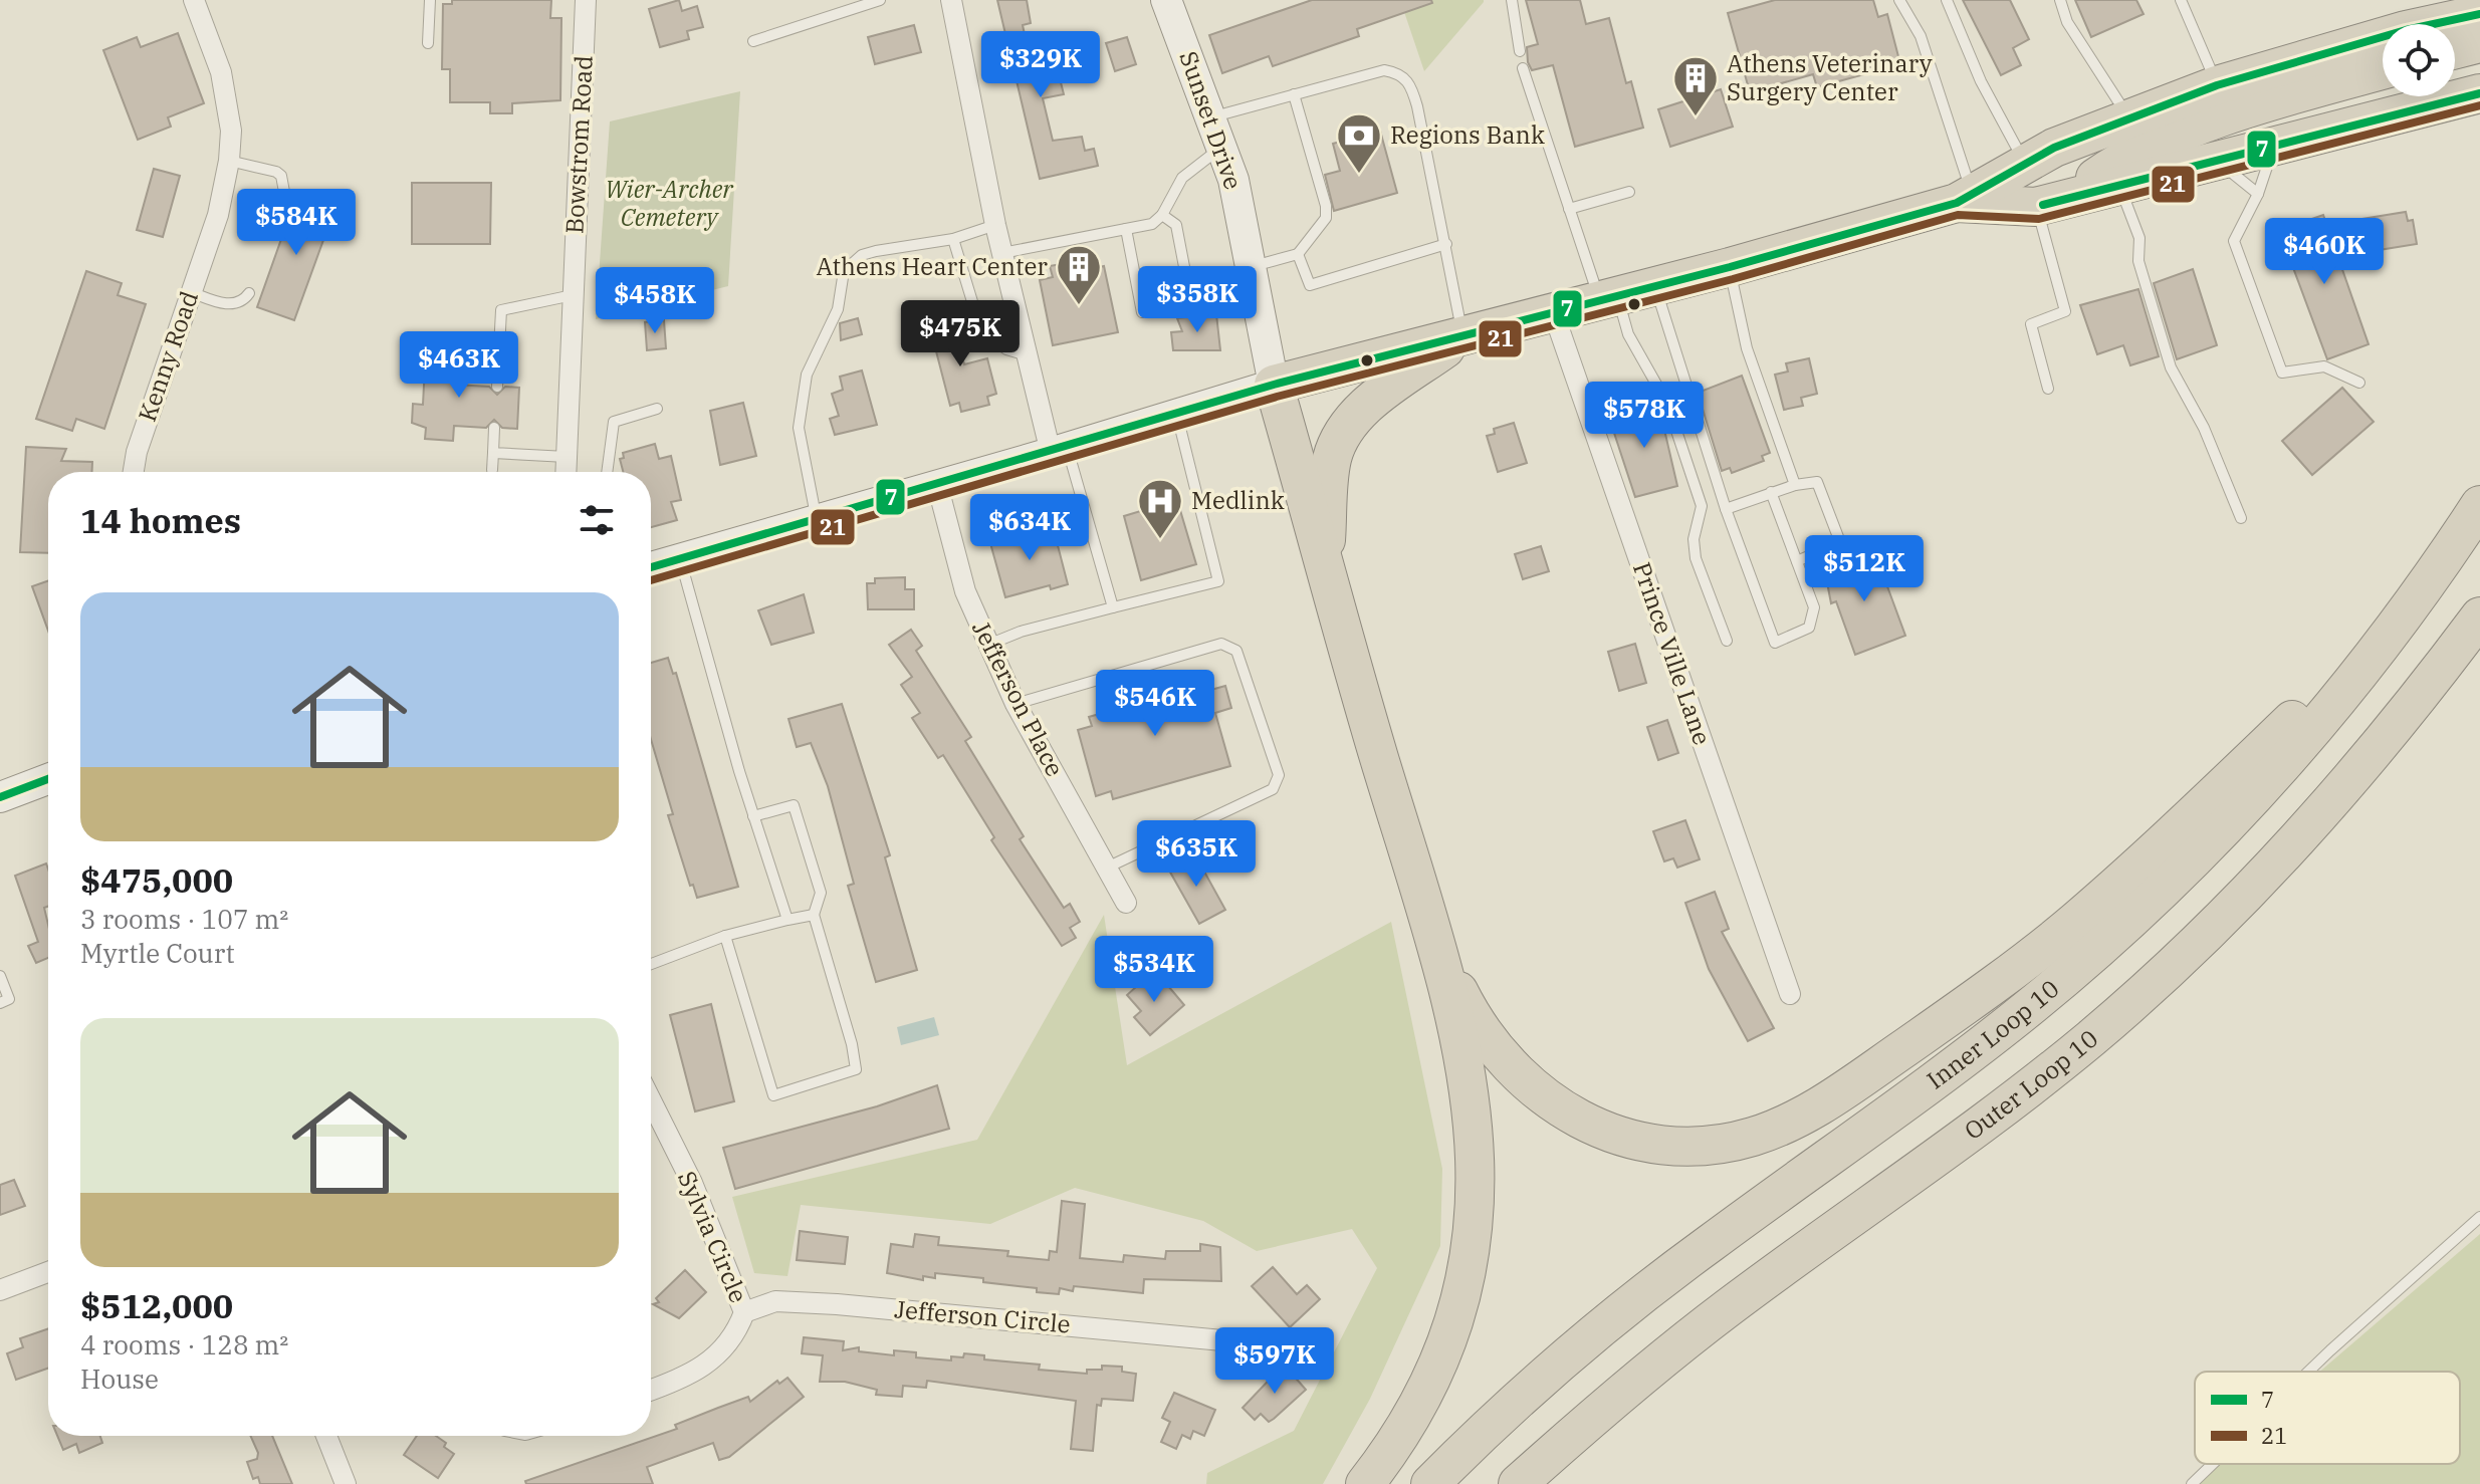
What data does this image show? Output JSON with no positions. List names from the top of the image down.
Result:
{
  "streets": {
    "highway": ["Inner Loop 10", "Outer Loop 10"],
    "main road": ["Sunset Drive"],
    "street": [
      "Bowstrom Road",
      "Kenny Road",
      "Prince Ville Lane",
      "Jefferson Place",
      "Sylvia Circle",
      "Jefferson Circle"
    ]
  },
  "crossings": [
    ["Sylvia Circle", "Jefferson Circle"]
  ],
  "parks": ["Wier-Archer Cemetery"],
  "places": {
    "building": ["Athens Veterinary Surgery Center", "Athens Heart Center"],
    "bank": ["Regions Bank"],
    "hospital": ["Medlink"]
  },
  "lines": ["transit line 7", "transit line 21"],
  "legend": ["7", "21"],
  "page": {
    "price": [
      "$329K",
      "$584K",
      "$460K",
      "$358K",
      "$458K",
      "$475K",
      "$463K",
      "$578K",
      "$634K",
      "$512K",
      "$546K",
      "$635K",
      "$534K",
      "$597K"
    ],
    "heading": "14 homes",
    "list": [
      {
        "name": "$475,000",
        "note": "3 rooms · 107 m² · Myrtle Court"
      },
      {
        "name": "$512,000",
        "note": "4 rooms · 128 m² · House"
      }
    ]
  }
}
